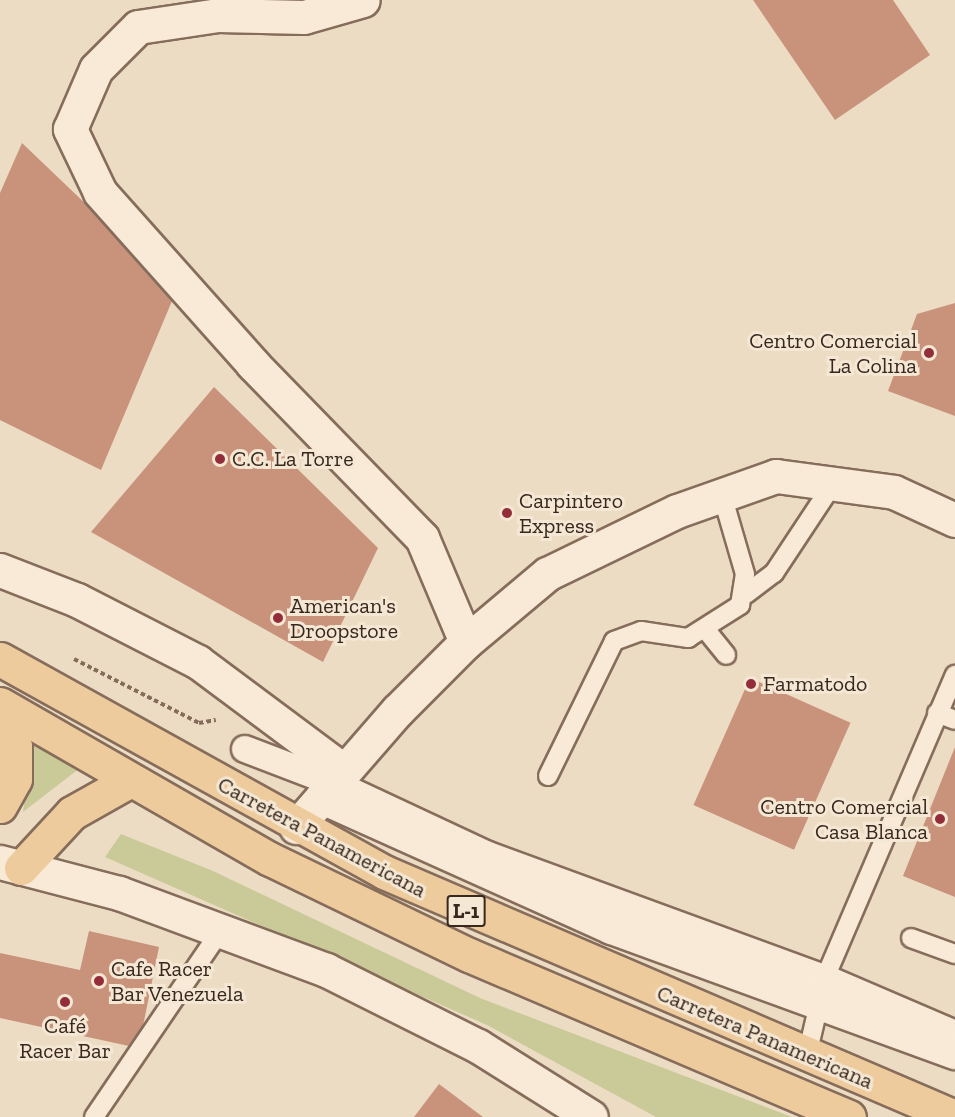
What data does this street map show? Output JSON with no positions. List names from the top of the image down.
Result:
{
  "streets": {
    "main road": ["Carretera Panamericana", "L-1"]
  },
  "places": [
    "Centro Comercial La Colina",
    "C.C. La Torre",
    "Carpintero Express",
    "American's Droopstore",
    "Farmatodo",
    "Centro Comercial Casa Blanca",
    "Cafe Racer Bar Venezuela",
    "Café Racer Bar"
  ]
}
